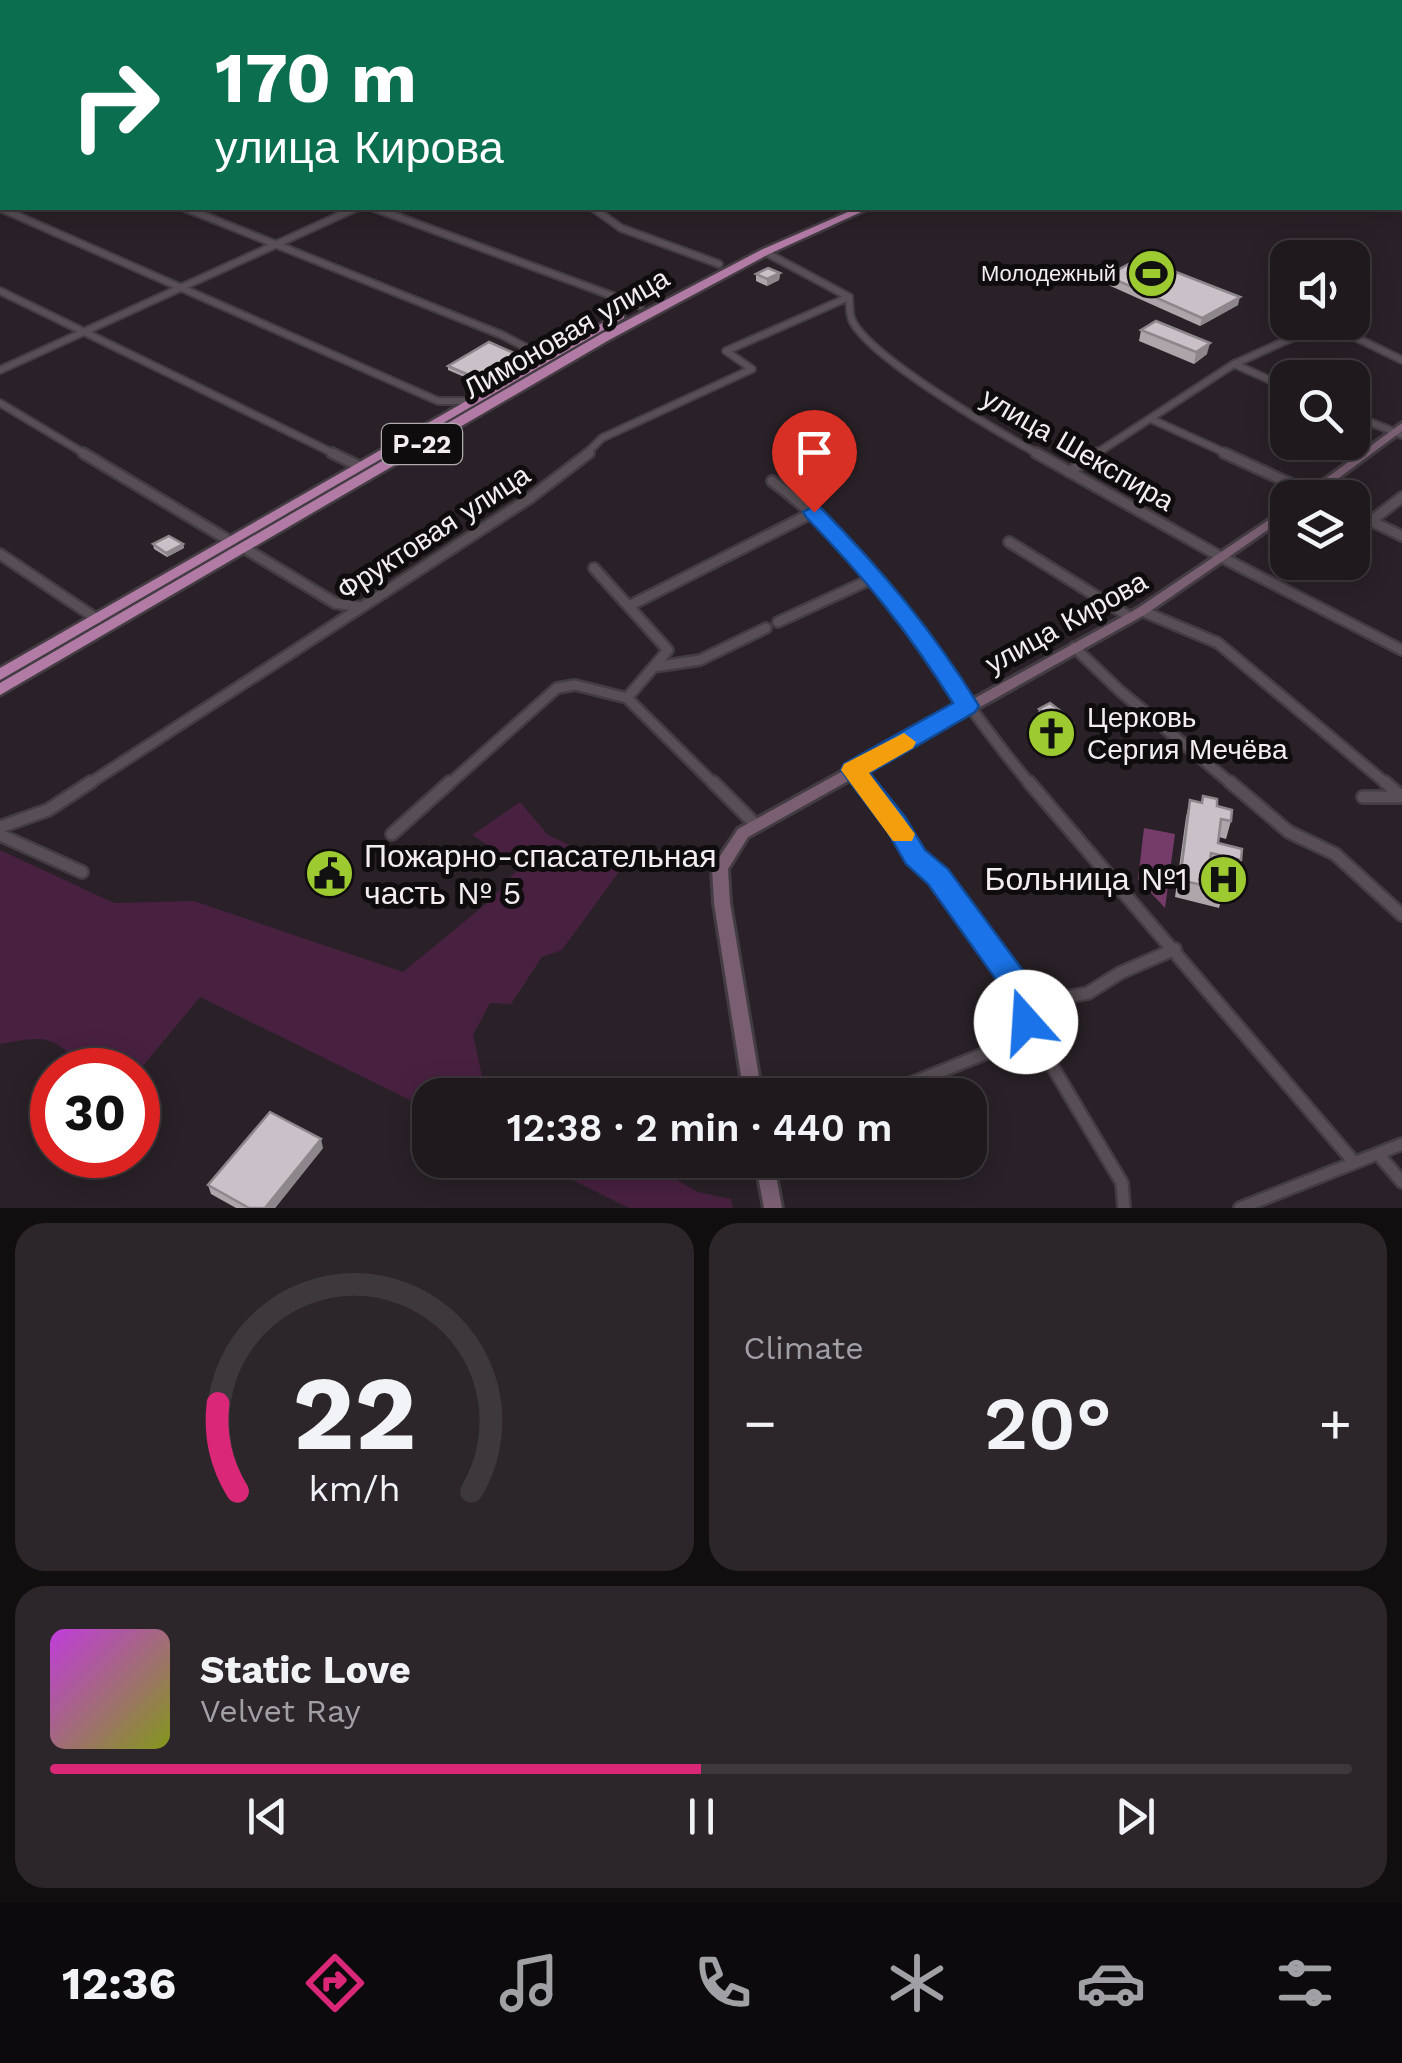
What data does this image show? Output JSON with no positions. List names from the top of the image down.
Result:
{
  "streets": {
    "highway": ["Лимоновая улица", "Р-22"],
    "main road": ["улица Кирова"],
    "street": ["улица Шекспира", "Фруктовая улица"]
  },
  "crossings": [
    ["улица Шекспира", "Фруктовая улица"],
    ["улица Шекспира", "улица Кирова"]
  ],
  "places": {
    "sports": ["Молодежный"],
    "church": ["Церковь Сергия Мечёва"],
    "public building": ["Пожарно-спасательная часть № 5"],
    "hospital": ["Больница №1"]
  },
  "page": {
    "turn": ["170 m", "улица Кирова"],
    "limit": "30",
    "trip": "12:38 · 2 min · 440 m",
    "tile": "Climate",
    "heat": ["−", "20°", "+"],
    "song": ["Static Love", "Velvet Ray"],
    "tabs": "12:36",
    "gauge": ["22", "km/h"]
  }
}
